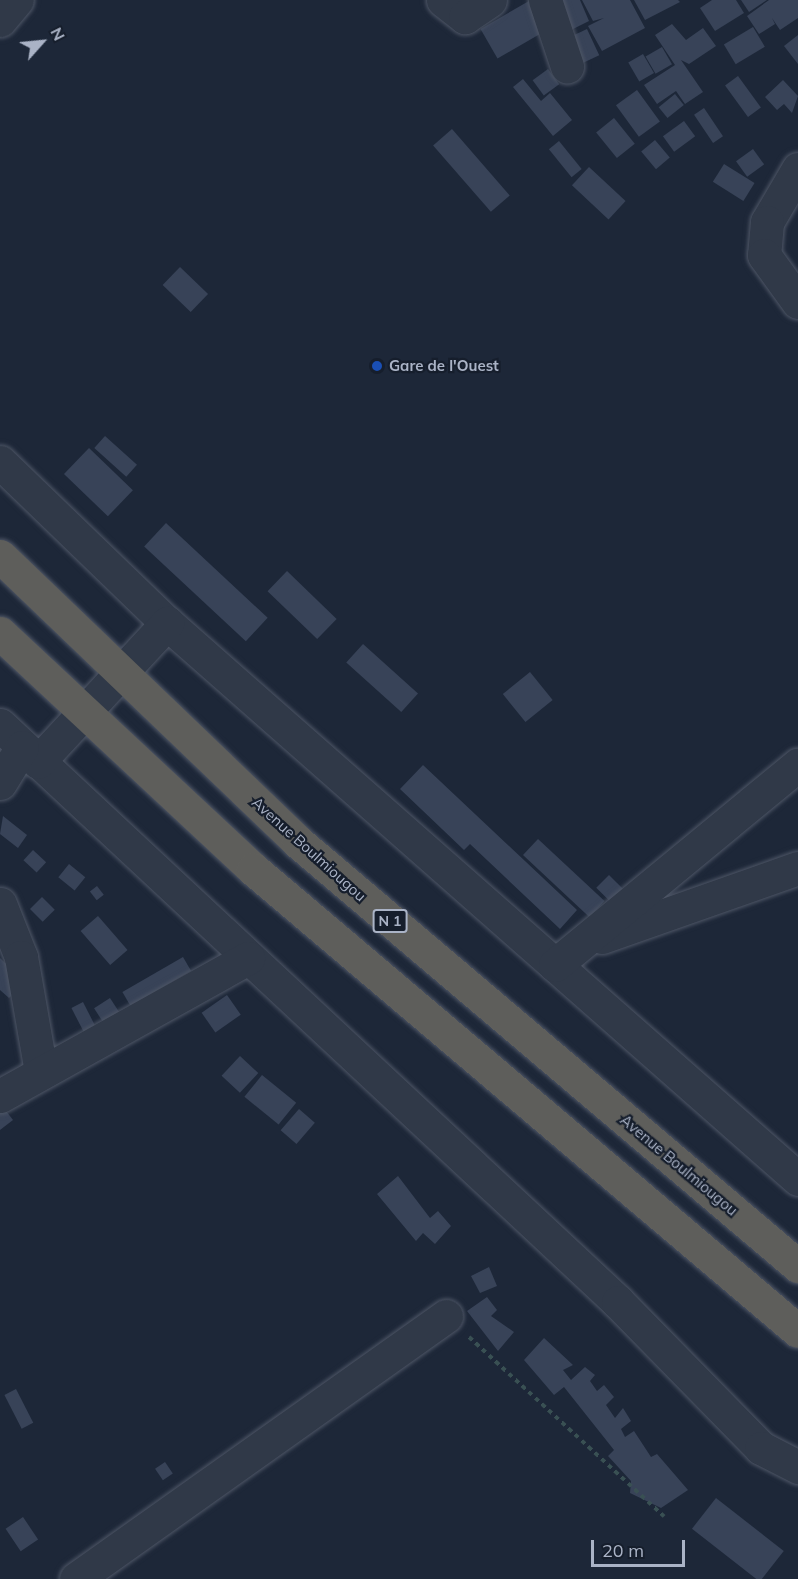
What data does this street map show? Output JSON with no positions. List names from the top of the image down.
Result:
{
  "streets": {
    "highway": ["Avenue Boulmiougou", "N 1"]
  },
  "places": ["Gare de l'Ouest"],
  "scale_bar": "20 m",
  "north": "top right"
}
